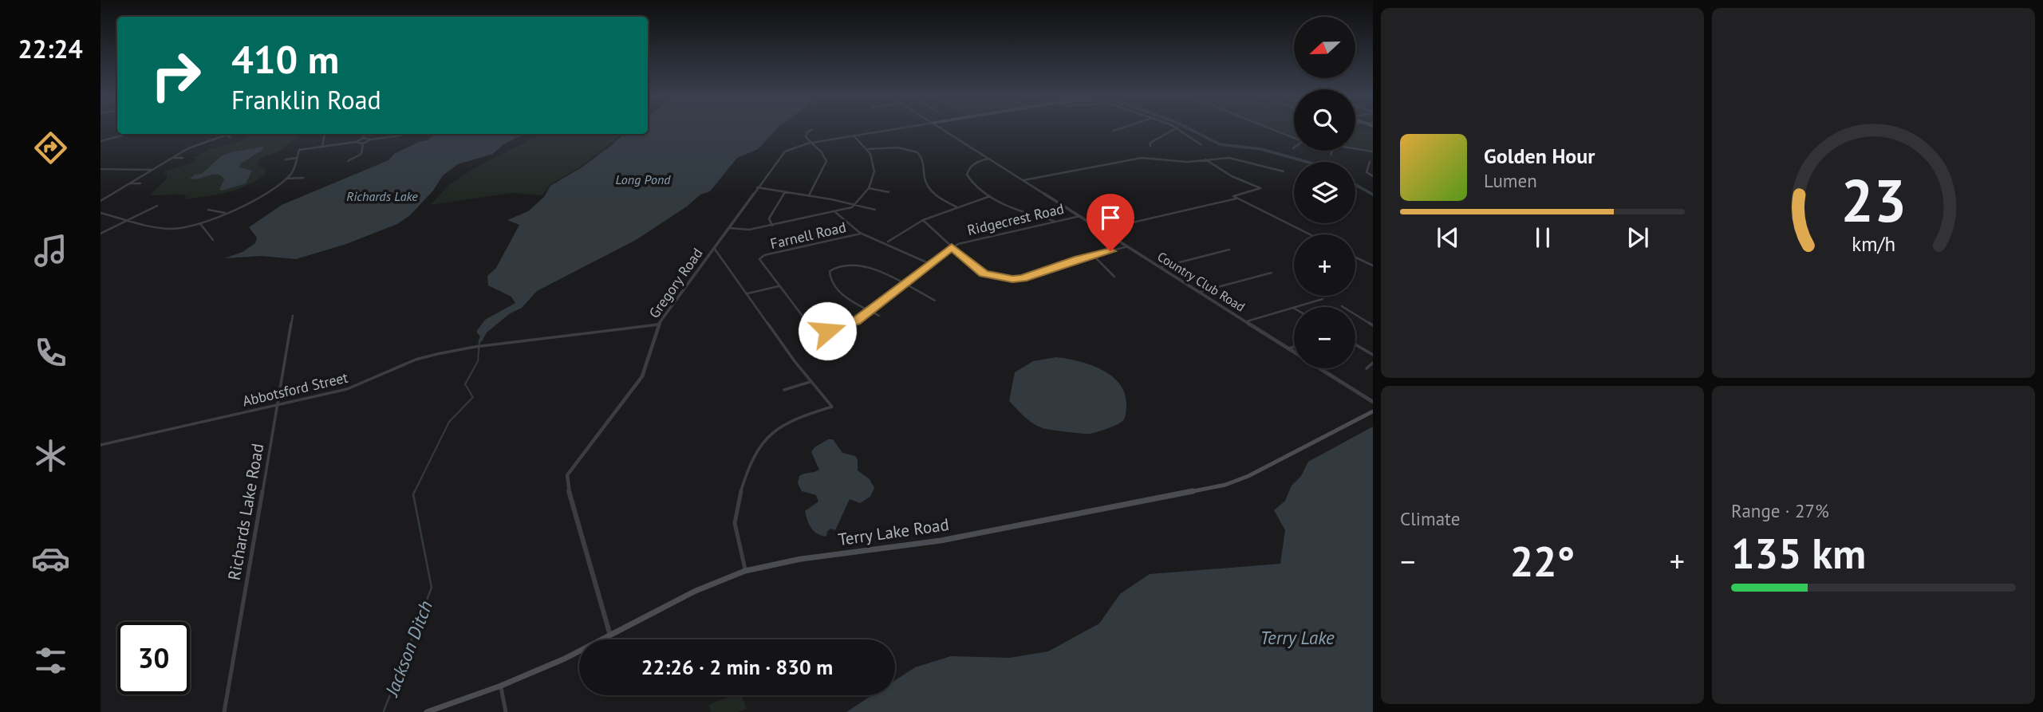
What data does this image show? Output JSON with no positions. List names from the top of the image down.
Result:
{
  "streets": {
    "main road": ["Terry Lake Road"],
    "street": [
      "Ridgecrest Road",
      "Farnell Road",
      "Country Club Road",
      "Gregory Road",
      "Abbotsford Street",
      "Richards Lake Road"
    ]
  },
  "crossings": [
    ["Ridgecrest Road", "Farnell Road"],
    ["Ridgecrest Road", "Country Club Road"],
    ["Gregory Road", "Abbotsford Street"],
    ["Gregory Road", "Terry Lake Road"],
    ["Abbotsford Street", "Richards Lake Road"]
  ],
  "water": [
    "Long Pond",
    "Richards Lake",
    "Terry Lake",
    "Jackson Ditch"
  ],
  "north": "left",
  "page": {
    "tabs": "22:24",
    "map_buttons": ["+", "−"],
    "turn": ["410 m", "Franklin Road"],
    "song": ["Golden Hour", "Lumen"],
    "tile": [
      "Climate",
      ["Range · 27%", "135 km"]
    ],
    "heat": ["−", "22°", "+"],
    "limit": "30",
    "trip": "22:26 · 2 min · 830 m",
    "gauge": ["23", "km/h"]
  }
}
